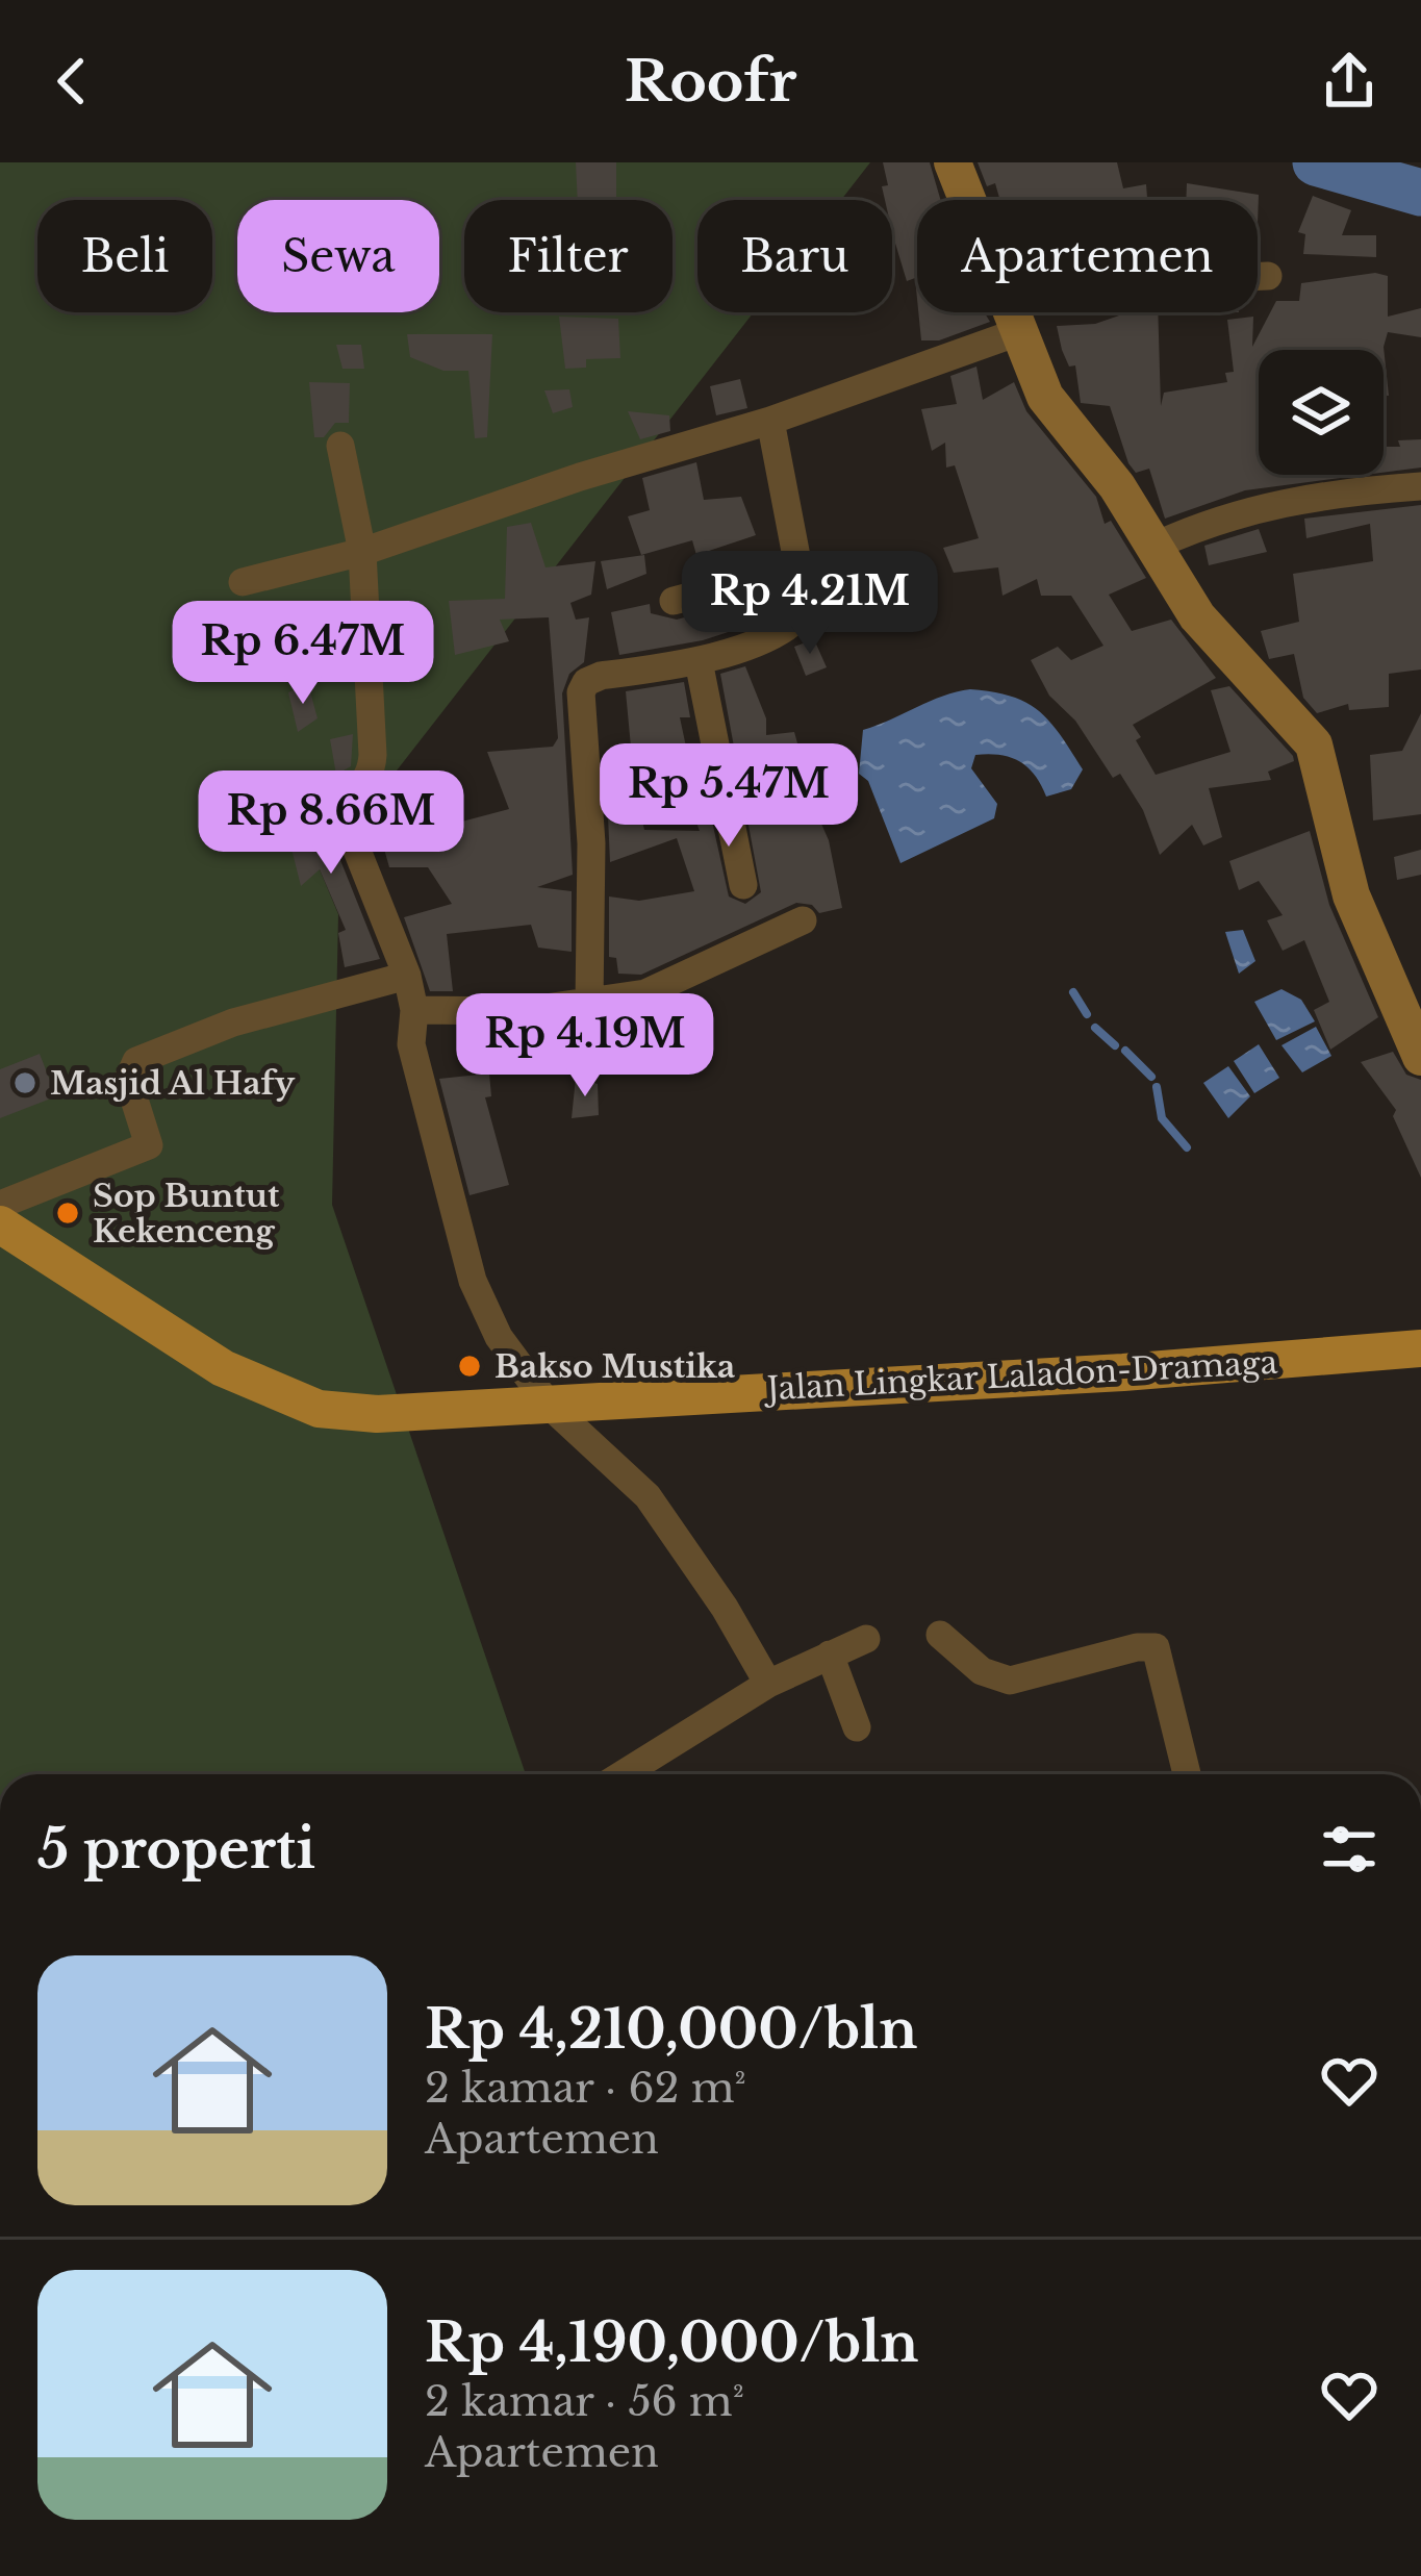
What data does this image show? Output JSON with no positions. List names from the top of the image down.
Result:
{
  "streets": {
    "main road": ["Jalan Lingkar Laladon-Dramaga"]
  },
  "places": ["Masjid Al Hafy", "Sop Buntut Kekenceng", "Bakso Mustika"],
  "page": {
    "header": "Roofr",
    "chip": [
      "Beli",
      "Sewa",
      "Filter",
      "Baru",
      "Apartemen"
    ],
    "price": [
      "Rp 4.21M",
      "Rp 6.47M",
      "Rp 5.47M",
      "Rp 8.66M",
      "Rp 4.19M"
    ],
    "heading": "5 properti",
    "list": [
      {
        "name": "Rp 4,210,000/bln",
        "note": "2 kamar · 62 m² · Apartemen"
      },
      {
        "name": "Rp 4,190,000/bln",
        "note": "2 kamar · 56 m² · Apartemen"
      }
    ]
  }
}
